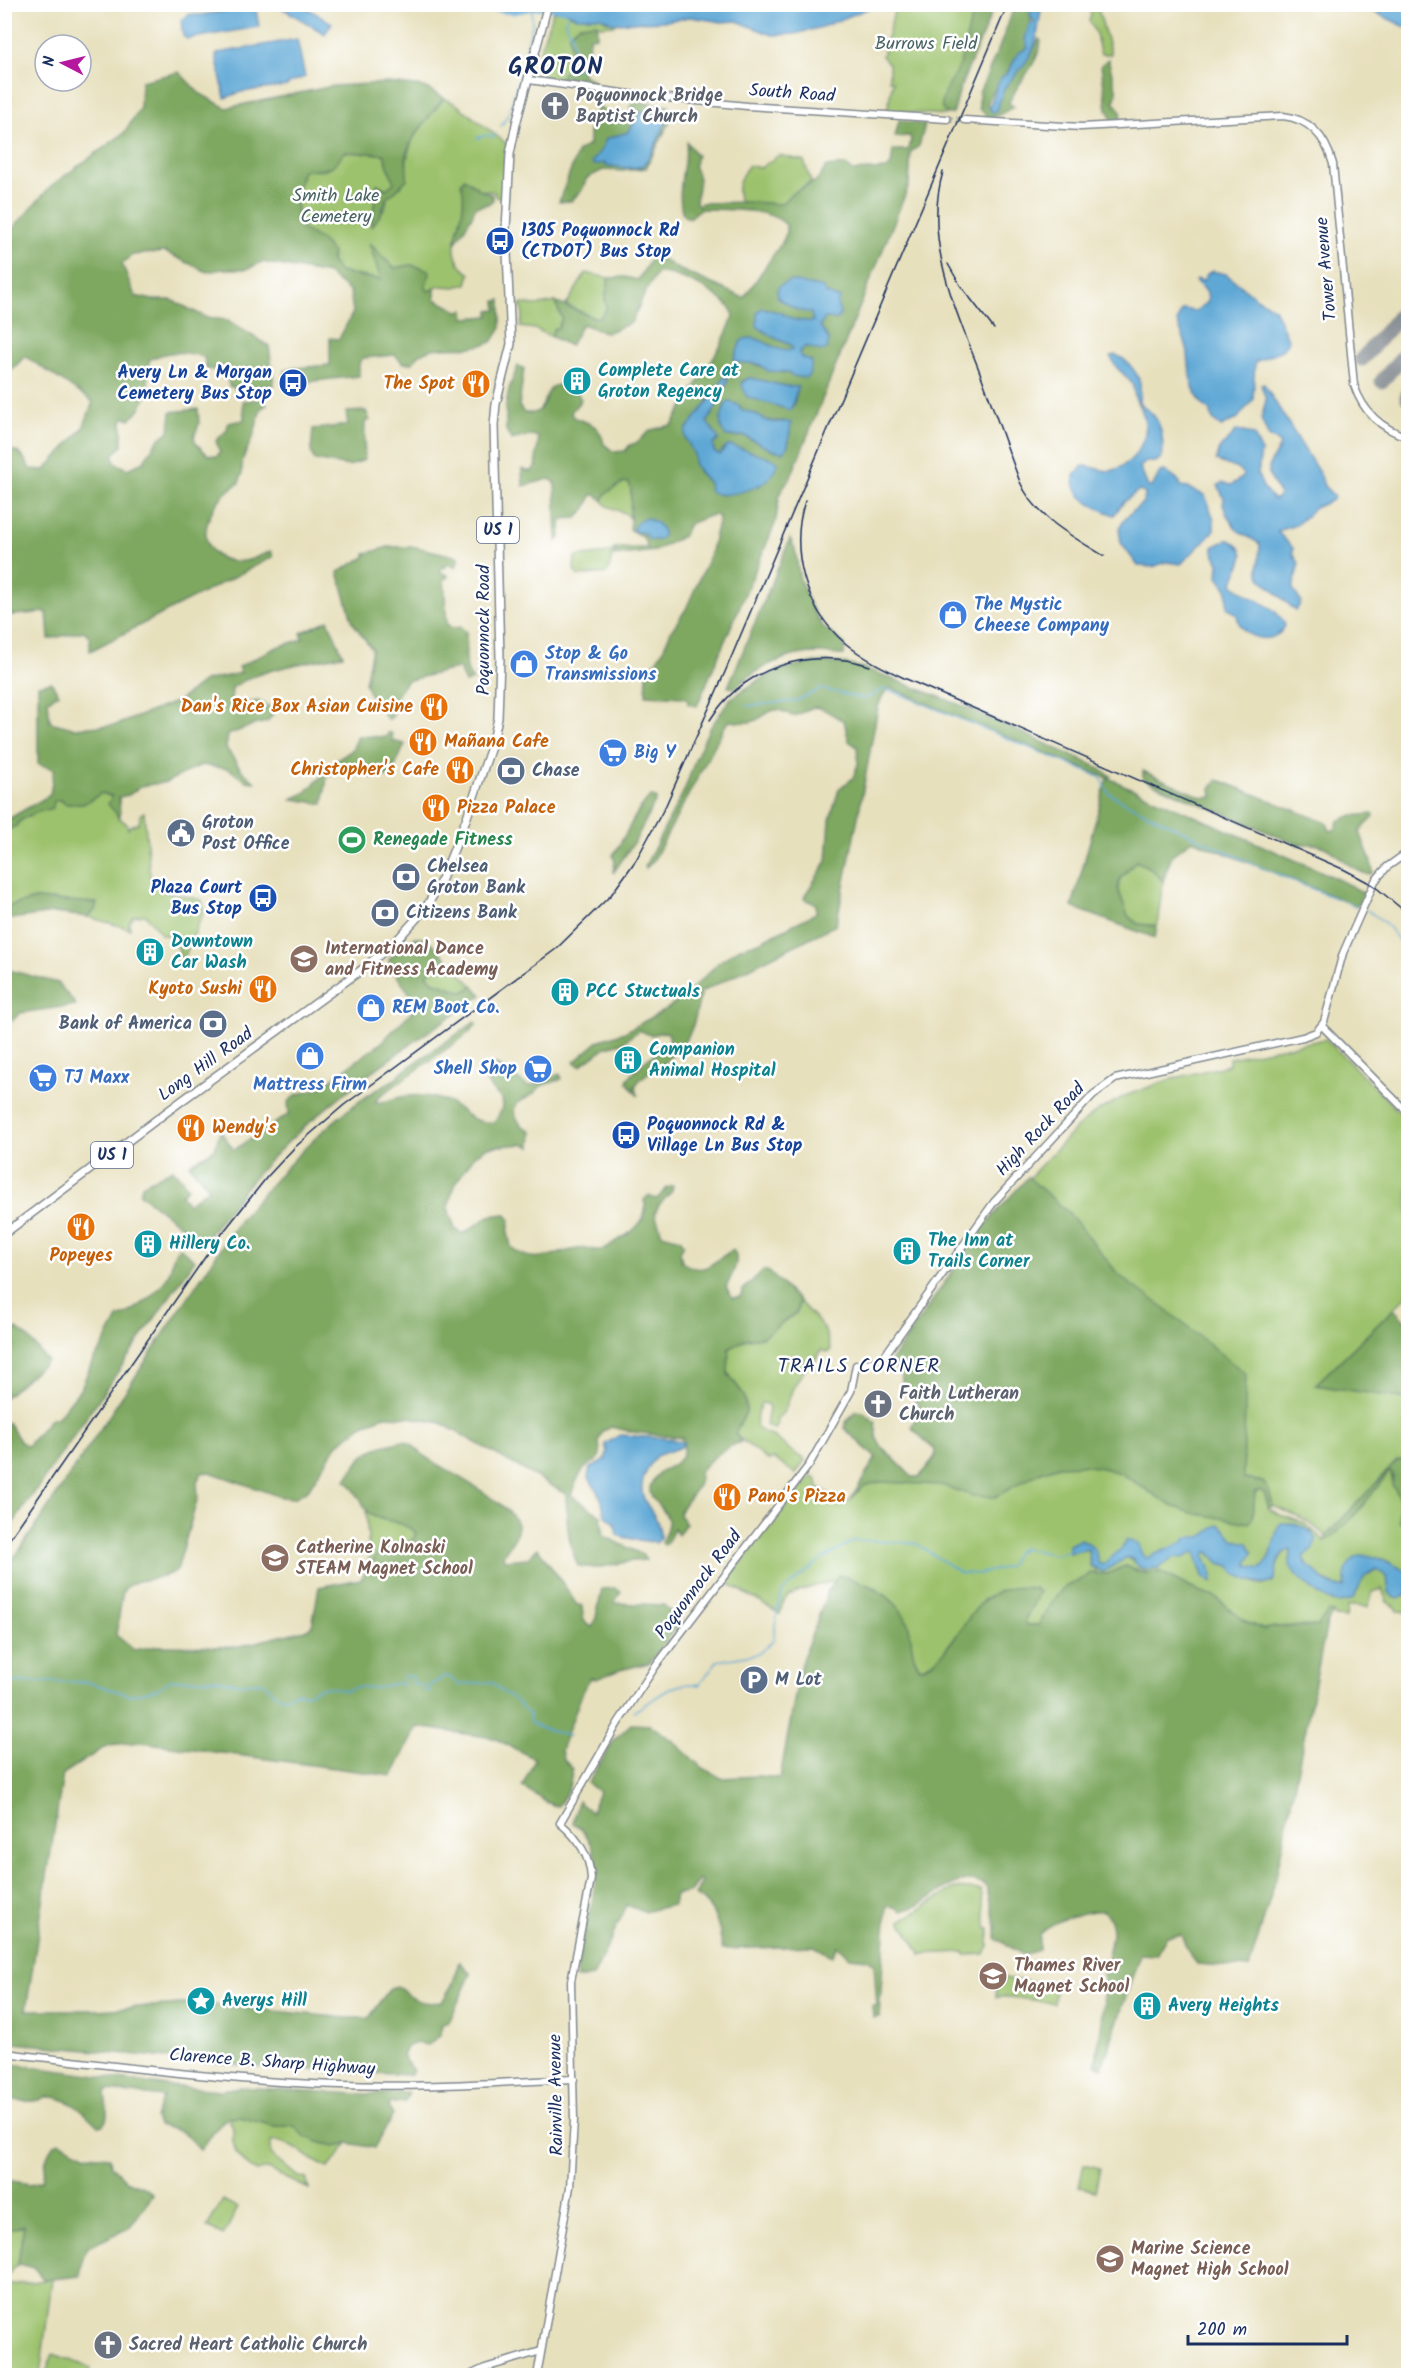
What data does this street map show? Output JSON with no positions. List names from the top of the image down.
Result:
{
  "streets": {
    "main road": [
      "South Road",
      "Tower Avenue",
      "US 1",
      "Poquonnock Road",
      "Long Hill Road",
      "High Rock Road",
      "Clarence B. Sharp Highway",
      "Rainville Avenue"
    ]
  },
  "crossings": [
    ["South Road", "Poquonnock Road"],
    ["Poquonnock Road", "Long Hill Road"],
    ["Poquonnock Road", "High Rock Road"],
    ["Poquonnock Road", "Rainville Avenue"],
    ["Clarence B. Sharp Highway", "Rainville Avenue"]
  ],
  "districts": ["GROTON", "TRAILS CORNER"],
  "parks": ["Burrows Field", "Smith Lake Cemetery"],
  "places": {
    "church": ["Poquonnock Bridge Baptist Church", "Faith Lutheran Church", "Sacred Heart Catholic Church"],
    "bus stop": [
      "1305 Poquonnock Rd (CTDOT) Bus Stop",
      "Avery Ln & Morgan Cemetery Bus Stop",
      "Plaza Court Bus Stop",
      "Poquonnock Rd & Village Ln Bus Stop"
    ],
    "building": [
      "Complete Care at Groton Regency",
      "Downtown Car Wash",
      "PCC Stuctuals",
      "Companion Animal Hospital",
      "Hillery Co.",
      "The Inn at Trails Corner",
      "Avery Heights"
    ],
    "restaurant": [
      "The Spot",
      "Dan's Rice Box Asian Cuisine",
      "Mañana Cafe",
      "Christopher's Cafe",
      "Pizza Palace",
      "Kyoto Sushi",
      "Wendy's",
      "Popeyes",
      "Pano's Pizza"
    ],
    "shop": [
      "The Mystic Cheese Company",
      "Stop & Go Transmissions",
      "REM Boot Co.",
      "Mattress Firm"
    ],
    "supermarket": ["Big Y", "Shell Shop", "TJ Maxx"],
    "bank": [
      "Chase",
      "Chelsea Groton Bank",
      "Citizens Bank",
      "Bank of America"
    ],
    "public building": ["Groton Post Office"],
    "sports": ["Renegade Fitness"],
    "school or university": [
      "International Dance and Fitness Academy",
      "Catherine Kolnaski STEAM Magnet School",
      "Thames River Magnet School",
      "Marine Science Magnet High School"
    ],
    "parking": ["M Lot"],
    "place": ["Averys Hill"]
  },
  "scale_bar": "200 m",
  "north": "left"
}
